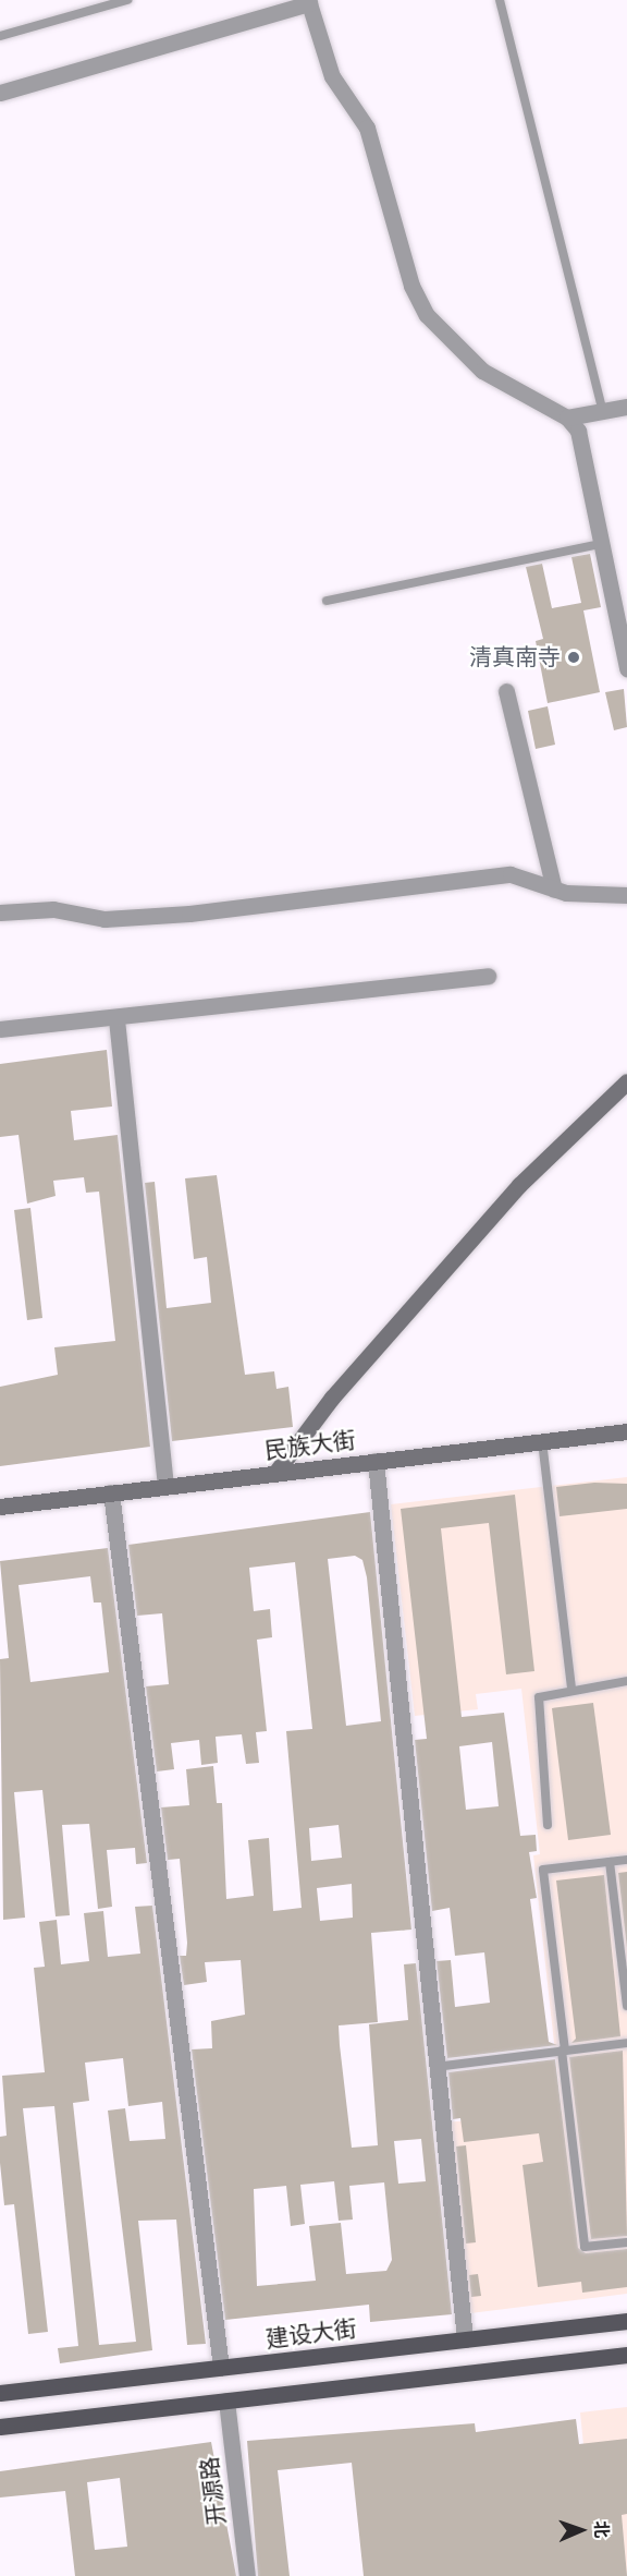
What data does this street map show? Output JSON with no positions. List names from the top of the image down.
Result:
{
  "streets": {
    "main road": ["民族大街", "建设大街"],
    "street": ["开源路"]
  },
  "places": ["清真南寺"],
  "north": "right"
}
